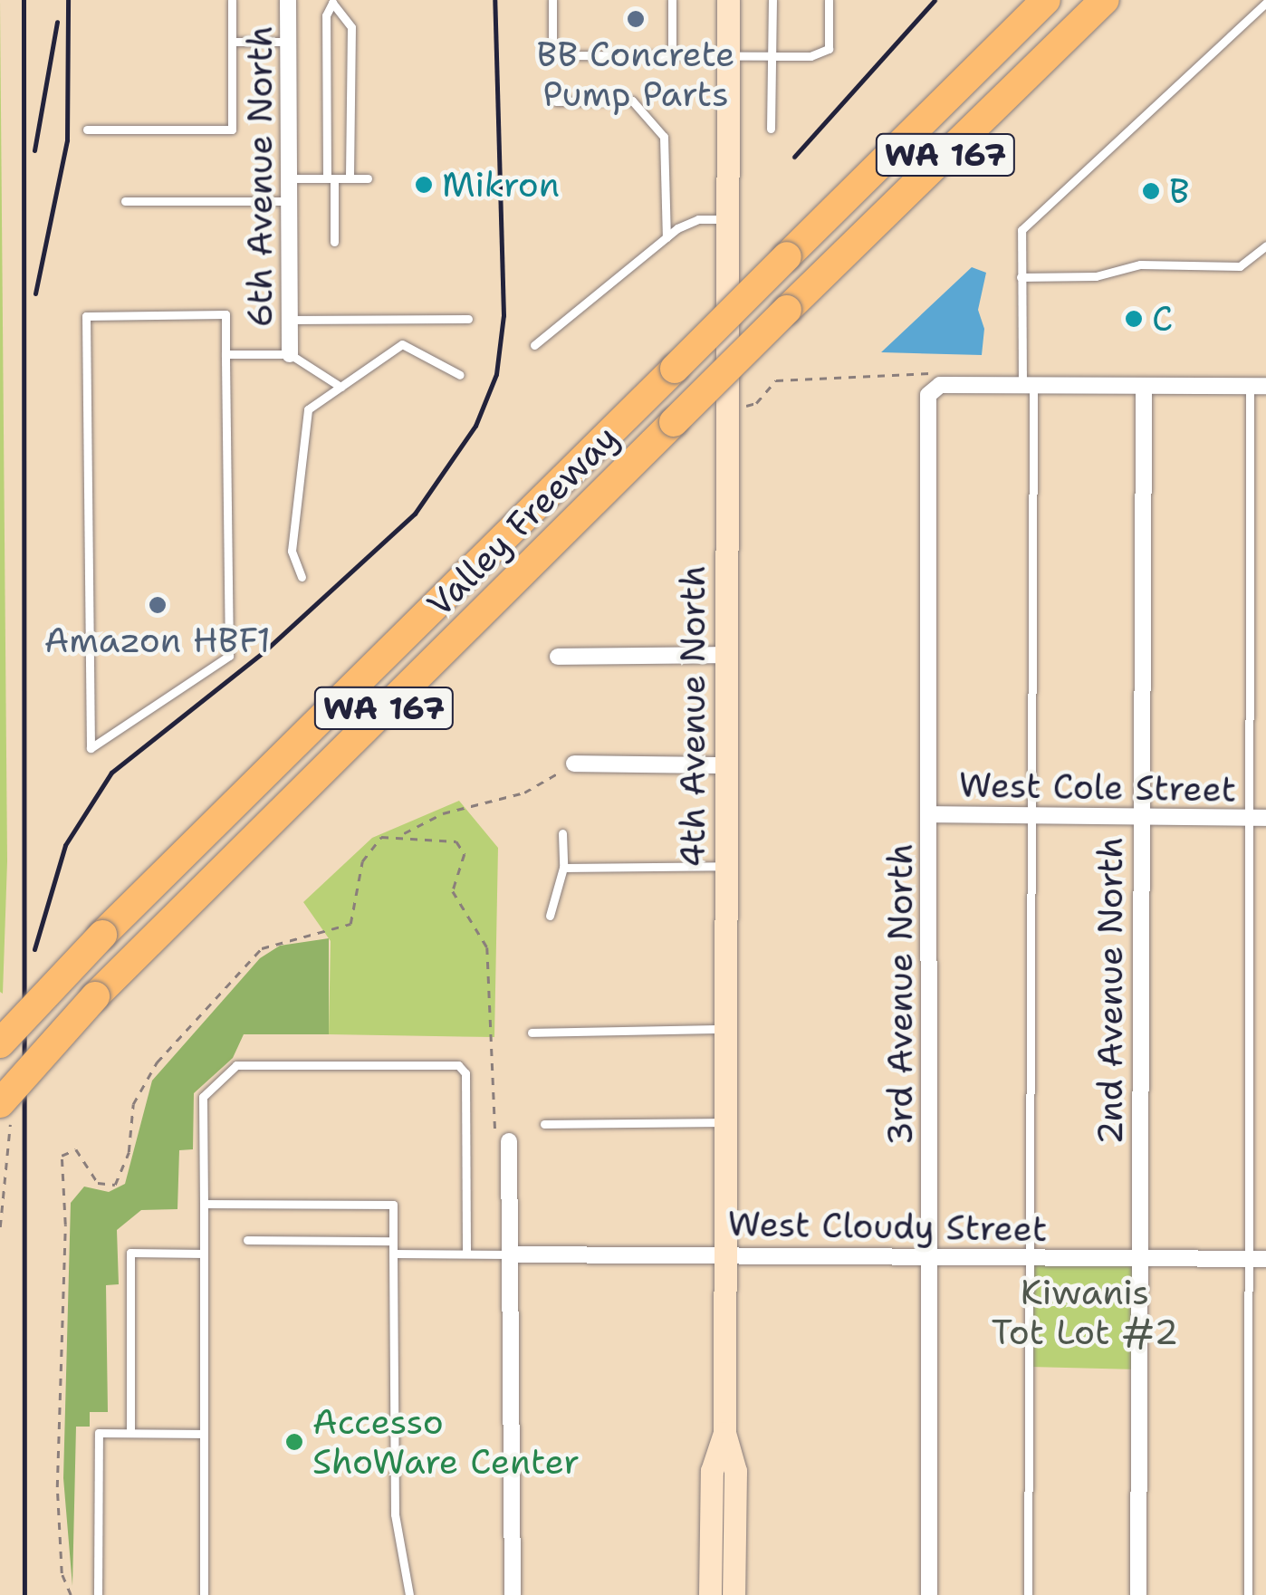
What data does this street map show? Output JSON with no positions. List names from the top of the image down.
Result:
{
  "streets": {
    "highway": ["WA 167", "Valley Freeway"],
    "street": [
      "6th Avenue North",
      "4th Avenue North",
      "West Cole Street",
      "2nd Avenue North",
      "3rd Avenue North",
      "West Cloudy Street"
    ]
  },
  "crossings": [
    ["4th Avenue North", "West Cloudy Street"],
    ["West Cole Street", "2nd Avenue North"],
    ["West Cole Street", "3rd Avenue North"],
    ["2nd Avenue North", "West Cloudy Street"],
    ["3rd Avenue North", "West Cloudy Street"]
  ],
  "parks": ["Kiwanis Tot Lot #2"],
  "places": [
    "BB Concrete Pump Parts",
    "Mikron",
    "B",
    "C",
    "Amazon HBF1",
    "Accesso ShoWare Center"
  ]
}
